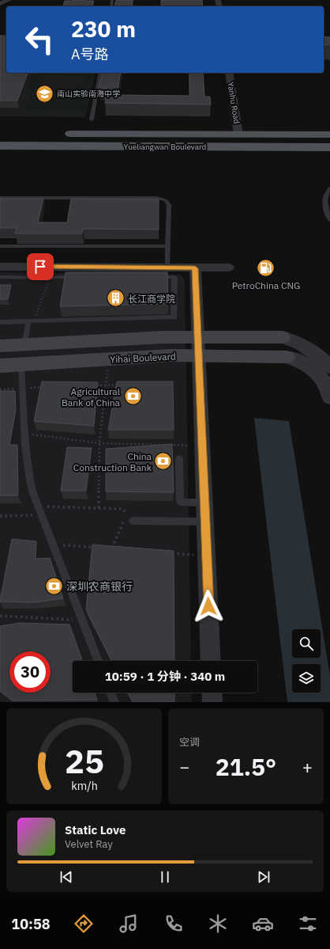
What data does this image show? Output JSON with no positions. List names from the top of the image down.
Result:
{
  "streets": {
    "main road": ["Yueliangwan Boulevard", "Yihai Boulevard"],
    "street": ["Yanhu Road"]
  },
  "crossings": [
    ["Yanhu Road", "Yueliangwan Boulevard"]
  ],
  "places": {
    "school or university": ["南山实验南海中学"],
    "fuel station": ["PetroChina CNG"],
    "building": ["长江商学院"],
    "bank": ["Agricultural Bank of China", "China Construction Bank", "深圳农商银行"]
  },
  "page": {
    "turn": ["230 m", "A号路"],
    "limit": "30",
    "trip": "10:59 · 1 分钟 · 340 m",
    "tile": "空调",
    "heat": ["−", "21.5°", "+"],
    "song": ["Static Love", "Velvet Ray"],
    "tabs": "10:58",
    "gauge": ["25", "km/h"]
  }
}
